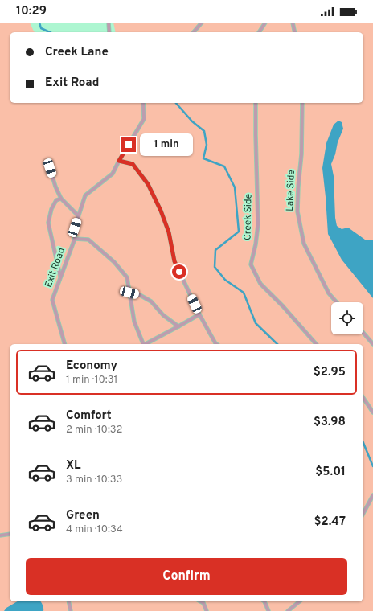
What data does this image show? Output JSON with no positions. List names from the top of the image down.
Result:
{
  "streets": {
    "lane": ["Lake Side", "Creek Side", "Exit Road"]
  },
  "page": {
    "status": "10:29",
    "banner": ["Creek Lane", "Exit Road"],
    "bubble": "1 min",
    "list": [
      {
        "name": "Economy",
        "note": "1 min · 10:31",
        "value": "$2.95"
      },
      {
        "name": "Comfort",
        "note": "2 min · 10:32",
        "value": "$3.98"
      },
      {
        "name": "XL",
        "note": "3 min · 10:33",
        "value": "$5.01"
      },
      {
        "name": "Green",
        "note": "4 min · 10:34",
        "value": "$2.47"
      }
    ],
    "buttons": "Confirm"
  }
}
